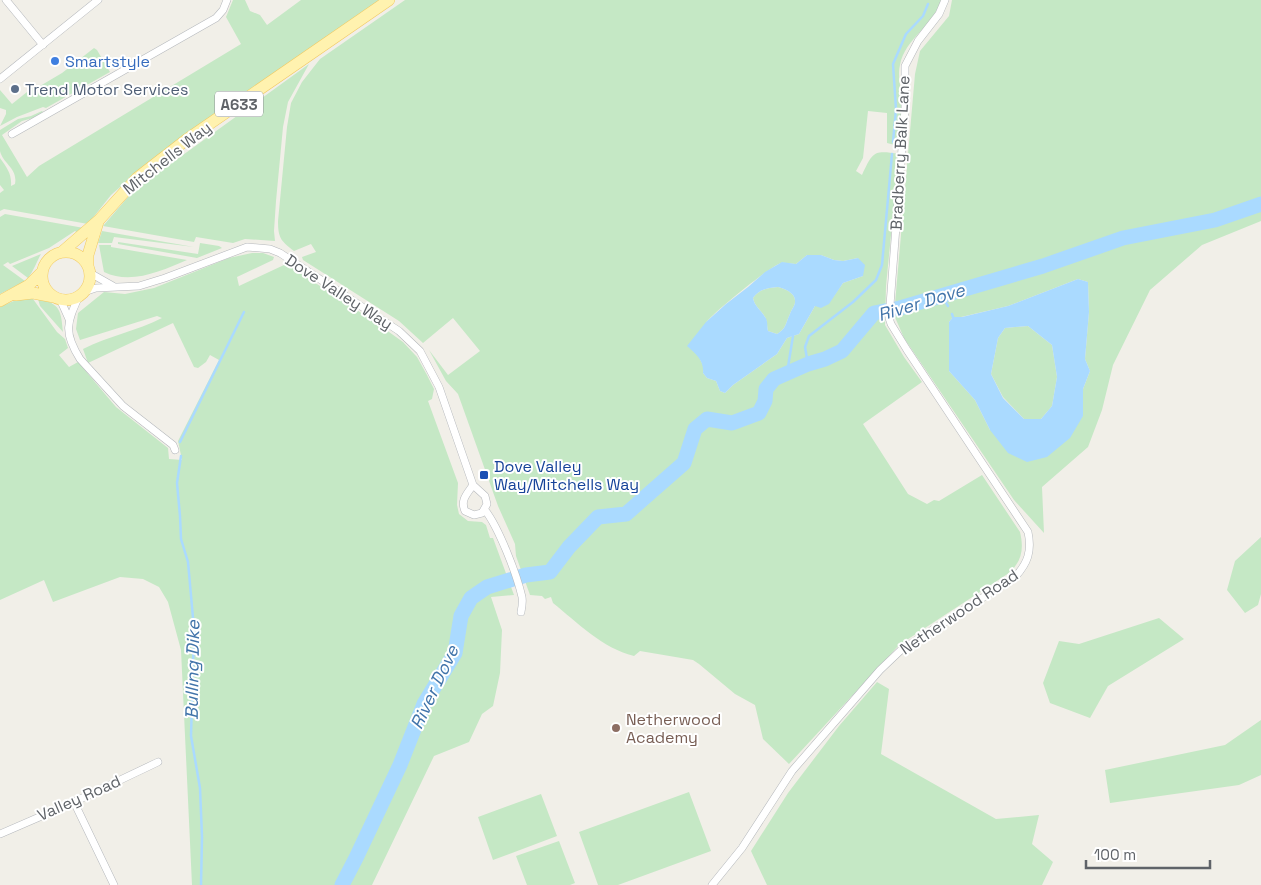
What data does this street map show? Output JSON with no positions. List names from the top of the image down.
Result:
{
  "streets": {
    "main road": ["A633", "Mitchells Way"],
    "street": [
      "Bradberry Balk Lane",
      "Dove Valley Way",
      "Netherwood Road",
      "Valley Road"
    ]
  },
  "crossings": [
    ["Bradberry Balk Lane", "Netherwood Road"],
    ["Mitchells Way", "Dove Valley Way"]
  ],
  "water": ["River Dove", "Bulling Dike"],
  "places": {
    "other": ["Smartstyle", "Trend Motor Services", "Netherwood Academy"],
    "transit": ["Dove Valley Way/Mitchells Way"]
  },
  "scale_bar": "100 m"
}
